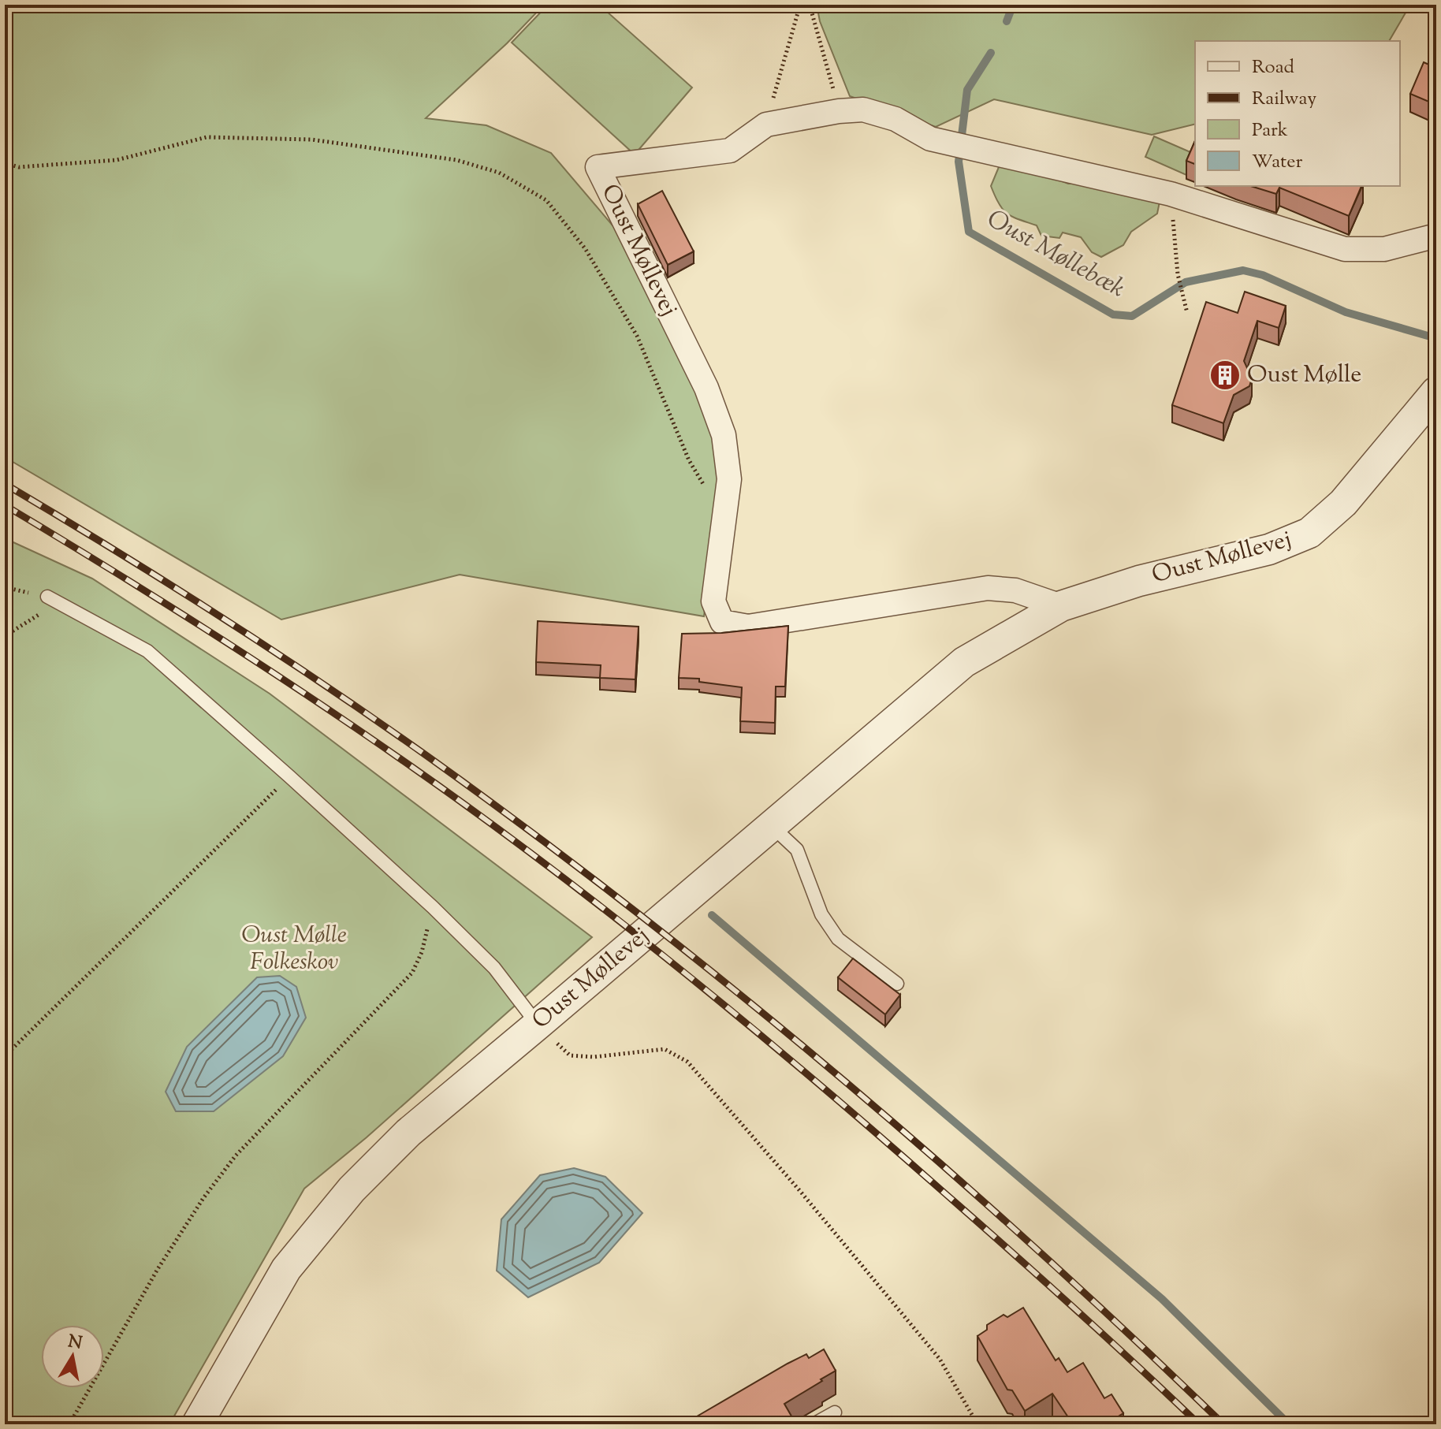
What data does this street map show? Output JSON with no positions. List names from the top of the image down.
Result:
{
  "streets": {
    "street": ["Oust Møllevej"]
  },
  "water": ["Oust Møllebæk"],
  "parks": ["Oust Mølle Folkeskov"],
  "places": {
    "building": ["Oust Mølle"]
  },
  "legend": [
    "Road",
    "Railway",
    "Park",
    "Water"
  ],
  "north": "top"
}
